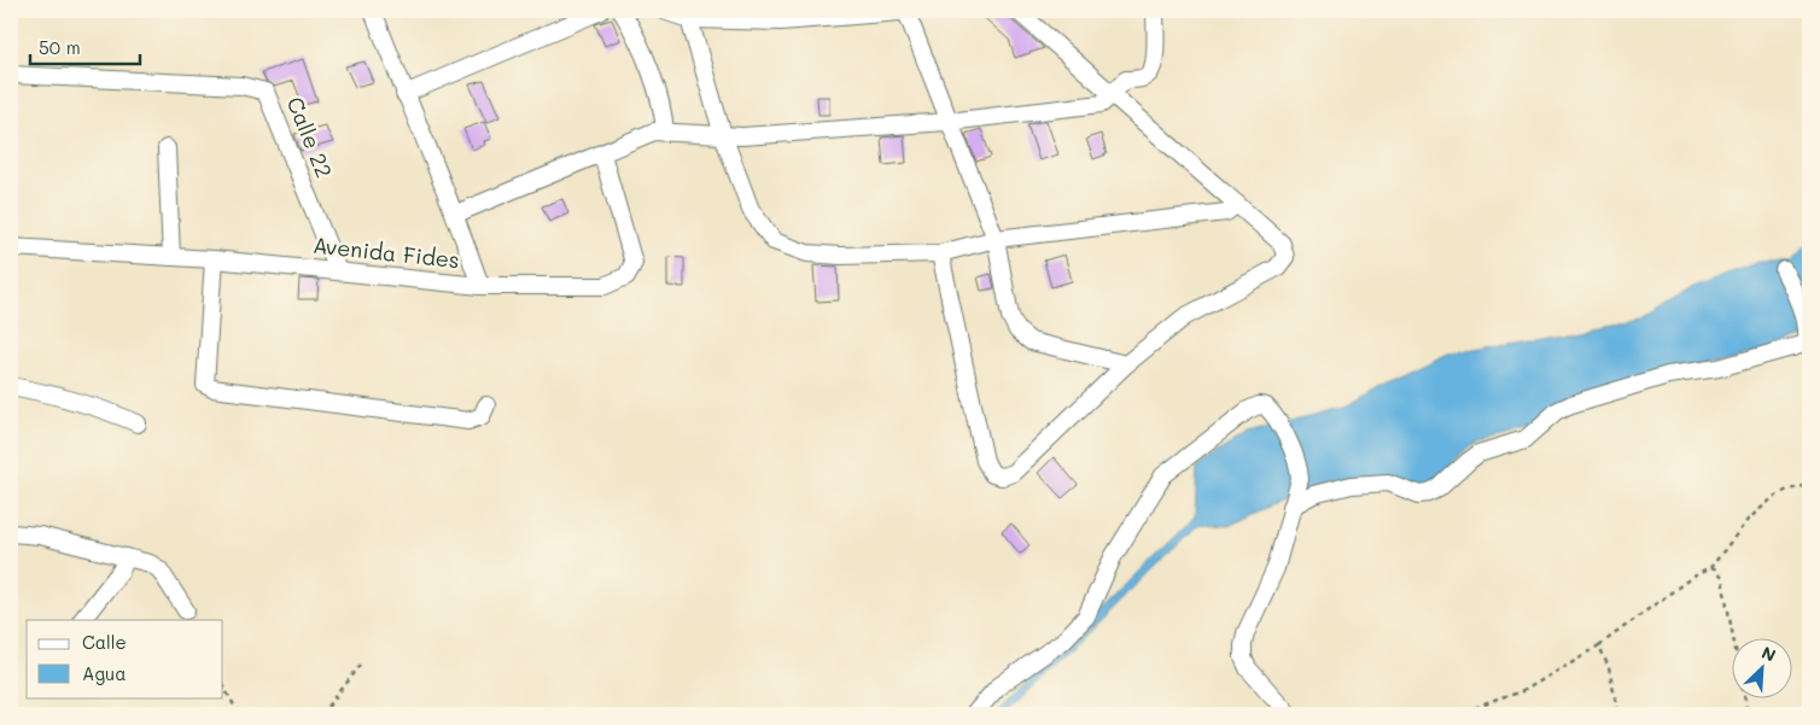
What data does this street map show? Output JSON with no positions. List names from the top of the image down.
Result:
{
  "streets": {
    "street": ["Calle 22", "Avenida Fides"]
  },
  "crossings": [
    ["Calle 22", "Avenida Fides"]
  ],
  "legend": ["Calle", "Agua"],
  "scale_bar": "50 m",
  "north": "top right"
}
